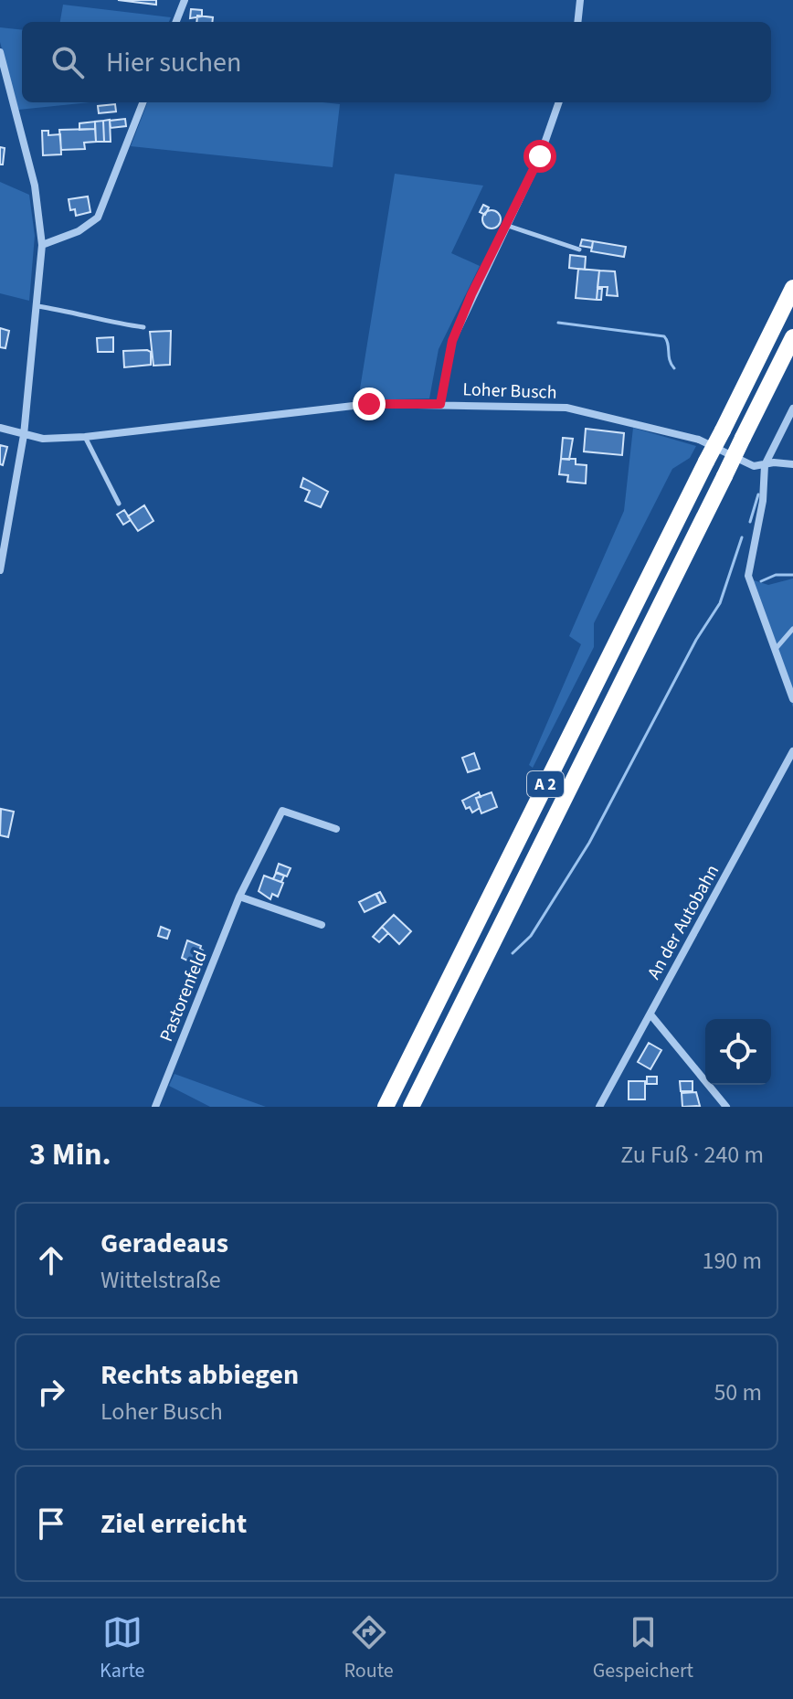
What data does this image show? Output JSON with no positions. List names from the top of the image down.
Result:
{
  "streets": {
    "highway": ["A 2"],
    "street": ["Loher Busch", "An der Autobahn", "Pastorenfeld"]
  },
  "page": {
    "search": "Hier suchen",
    "heading": ["3 Min.", "Zu Fuß · 240 m"],
    "list": [
      ["Geradeaus", "Wittelstraße", "190 m"],
      ["Rechts abbiegen", "Loher Busch", "50 m"],
      "Ziel erreicht"
    ],
    "nav": ["Karte", "Route", "Gespeichert"]
  }
}
